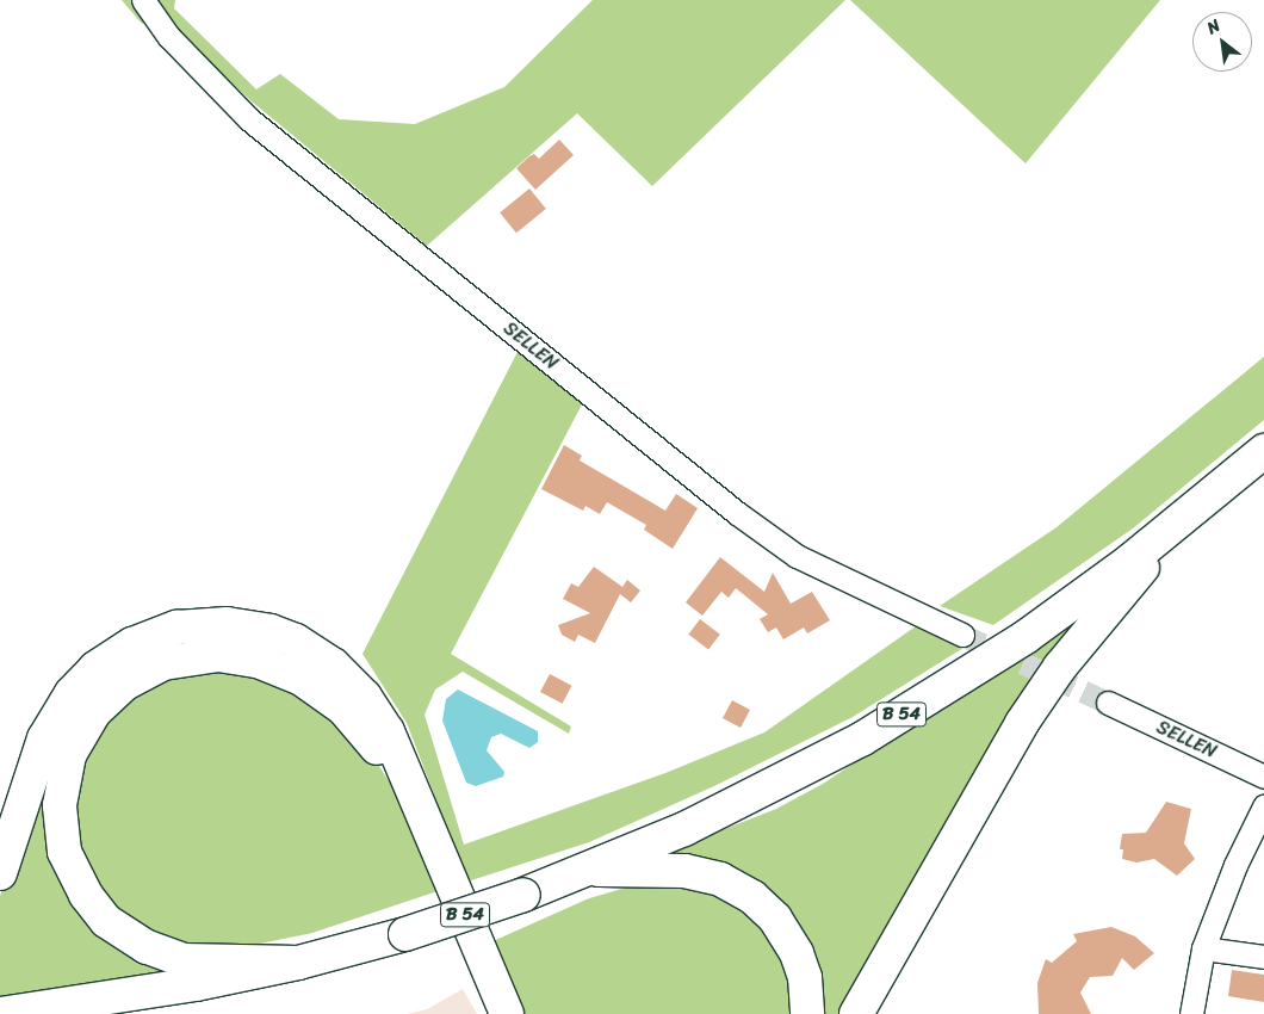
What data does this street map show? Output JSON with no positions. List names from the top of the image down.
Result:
{
  "streets": {
    "highway": ["B 54"],
    "street": ["SELLEN"]
  },
  "north": "top left"
}
